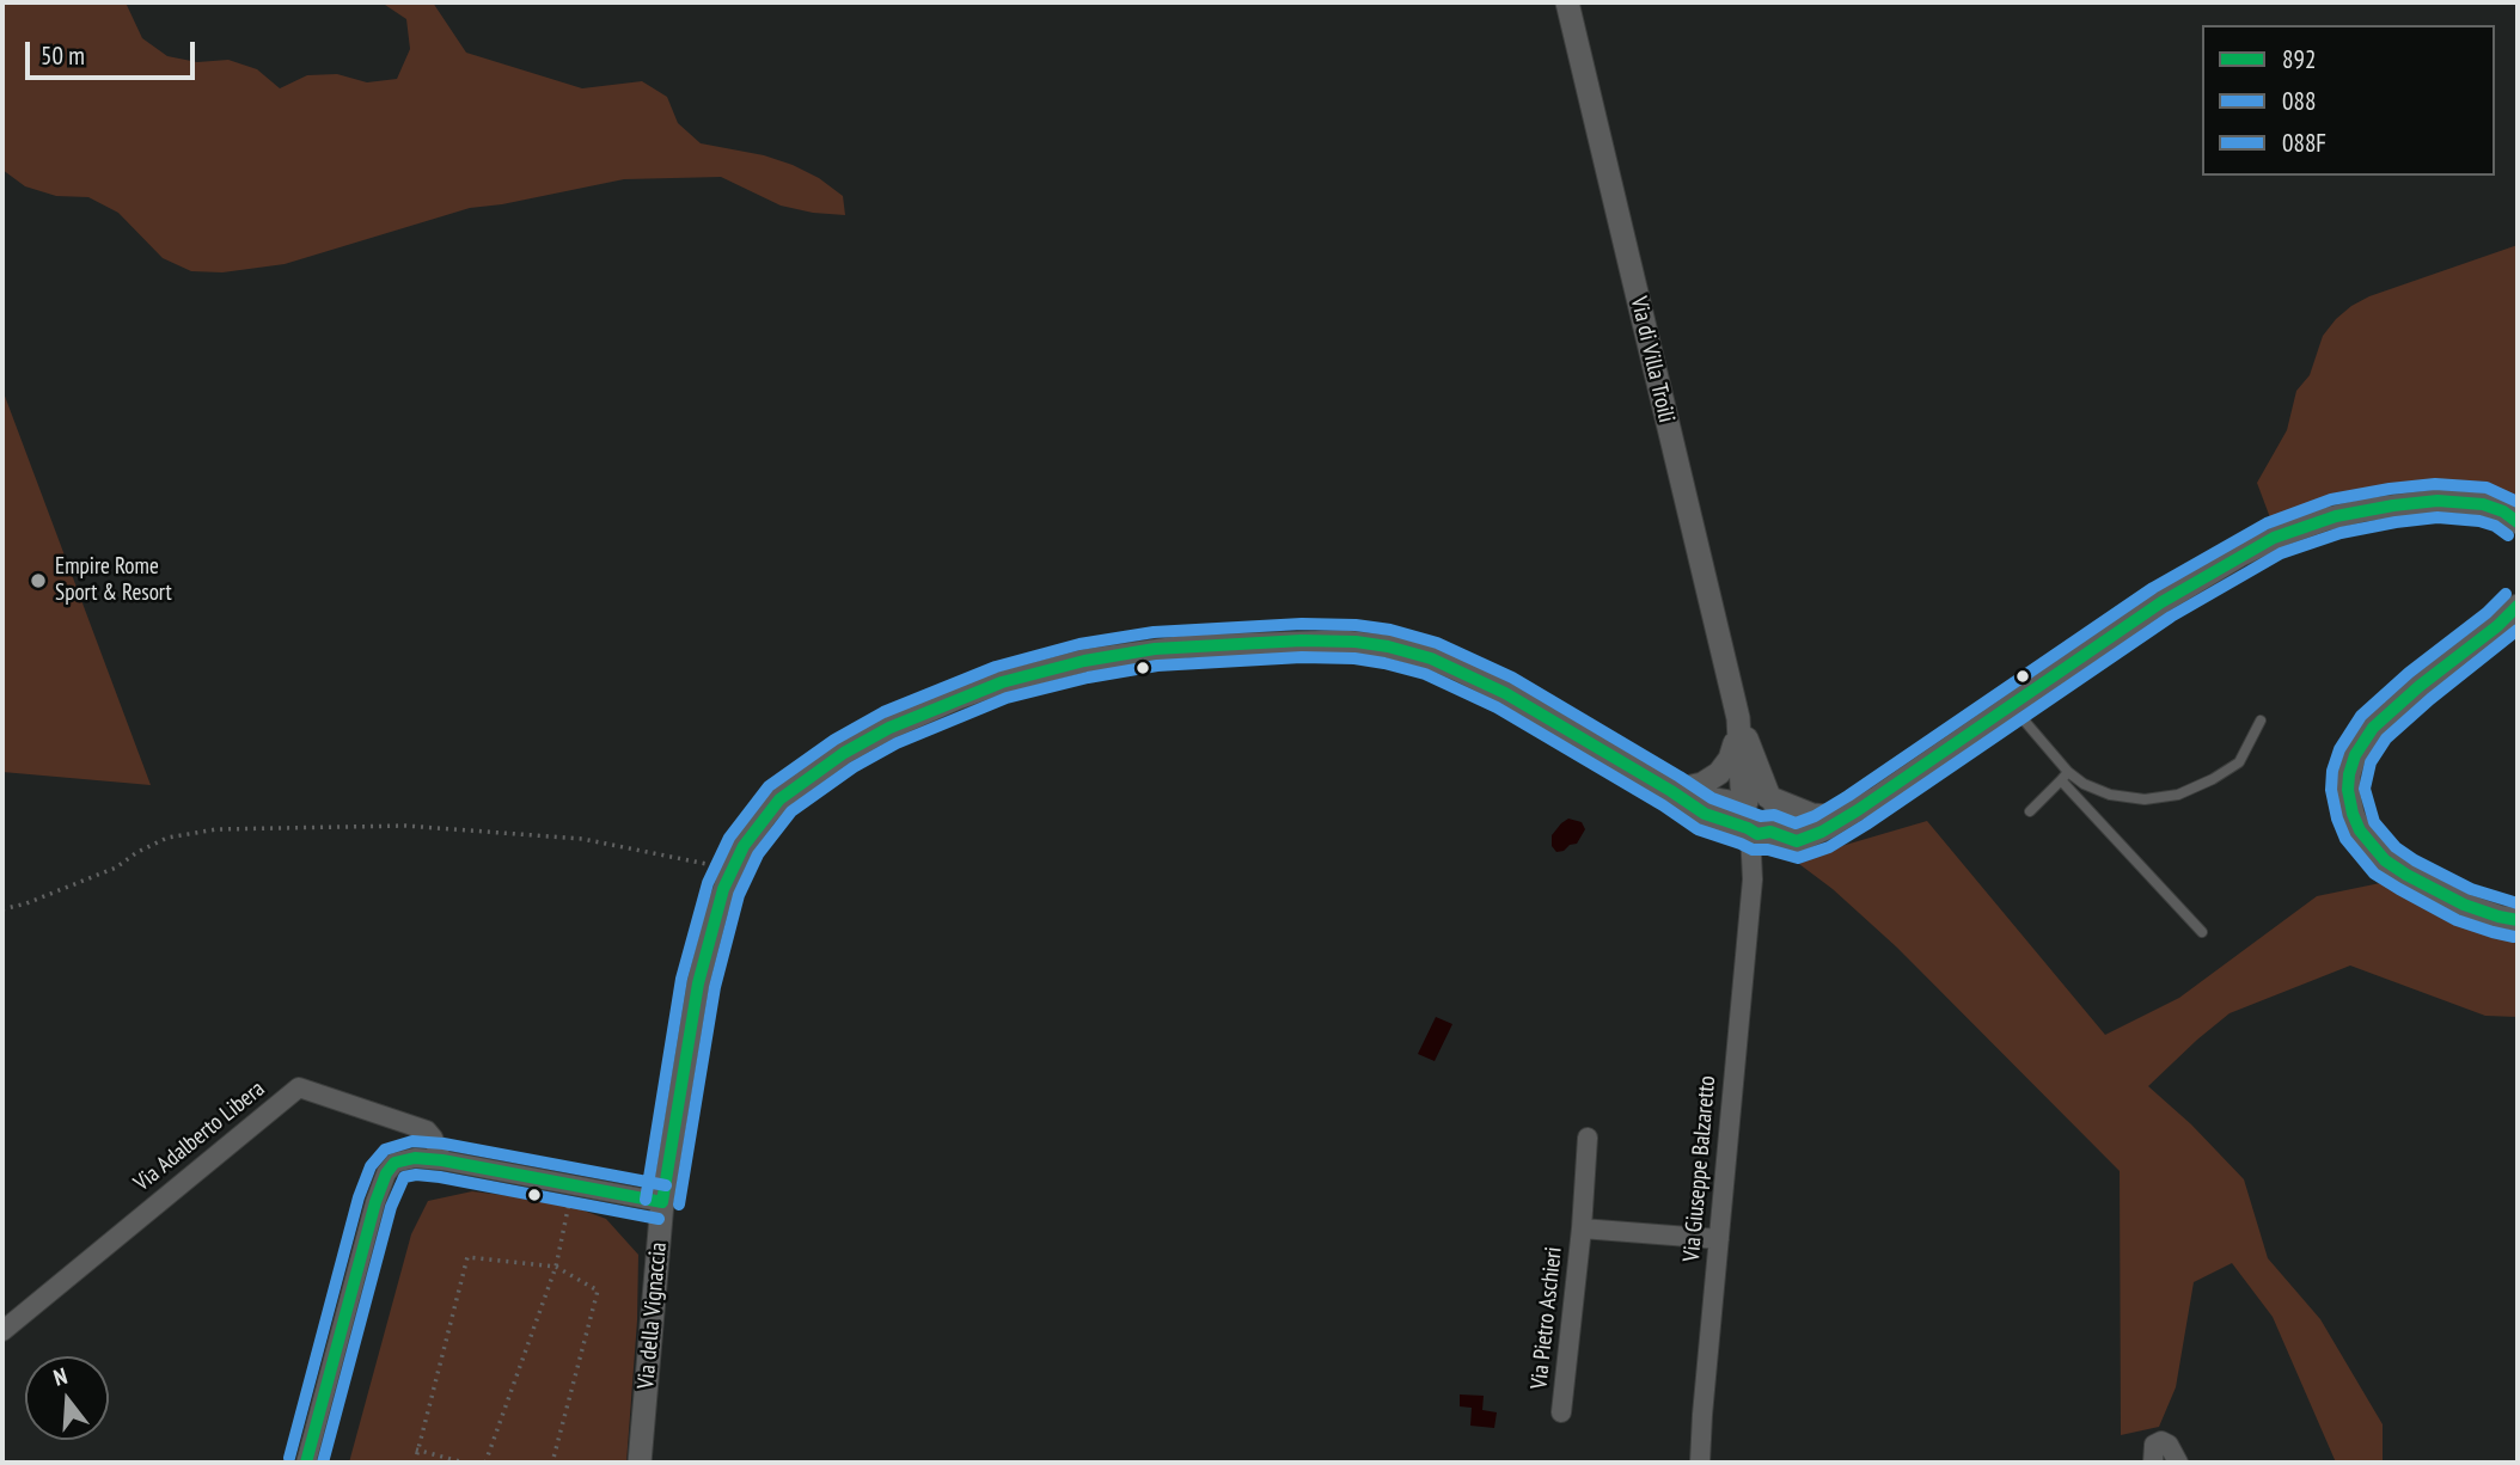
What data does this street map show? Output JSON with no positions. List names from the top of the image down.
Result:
{
  "streets": {
    "street": [
      "Via di Villa Troili",
      "Via Adalberto Libera",
      "Via Giuseppe Balzaretto",
      "Via della Vignaccia",
      "Via Pietro Aschieri"
    ]
  },
  "crossings": [
    ["Via di Villa Troili", "Via della Vignaccia"],
    ["Via Giuseppe Balzaretto", "Via della Vignaccia"],
    ["Via Giuseppe Balzaretto", "Via Pietro Aschieri"]
  ],
  "places": ["Empire Rome Sport & Resort"],
  "lines": ["transit line 088F", "transit line 892", "transit line 088"],
  "legend": ["892", "088", "088F"],
  "scale_bar": "50 m",
  "north": "top"
}
